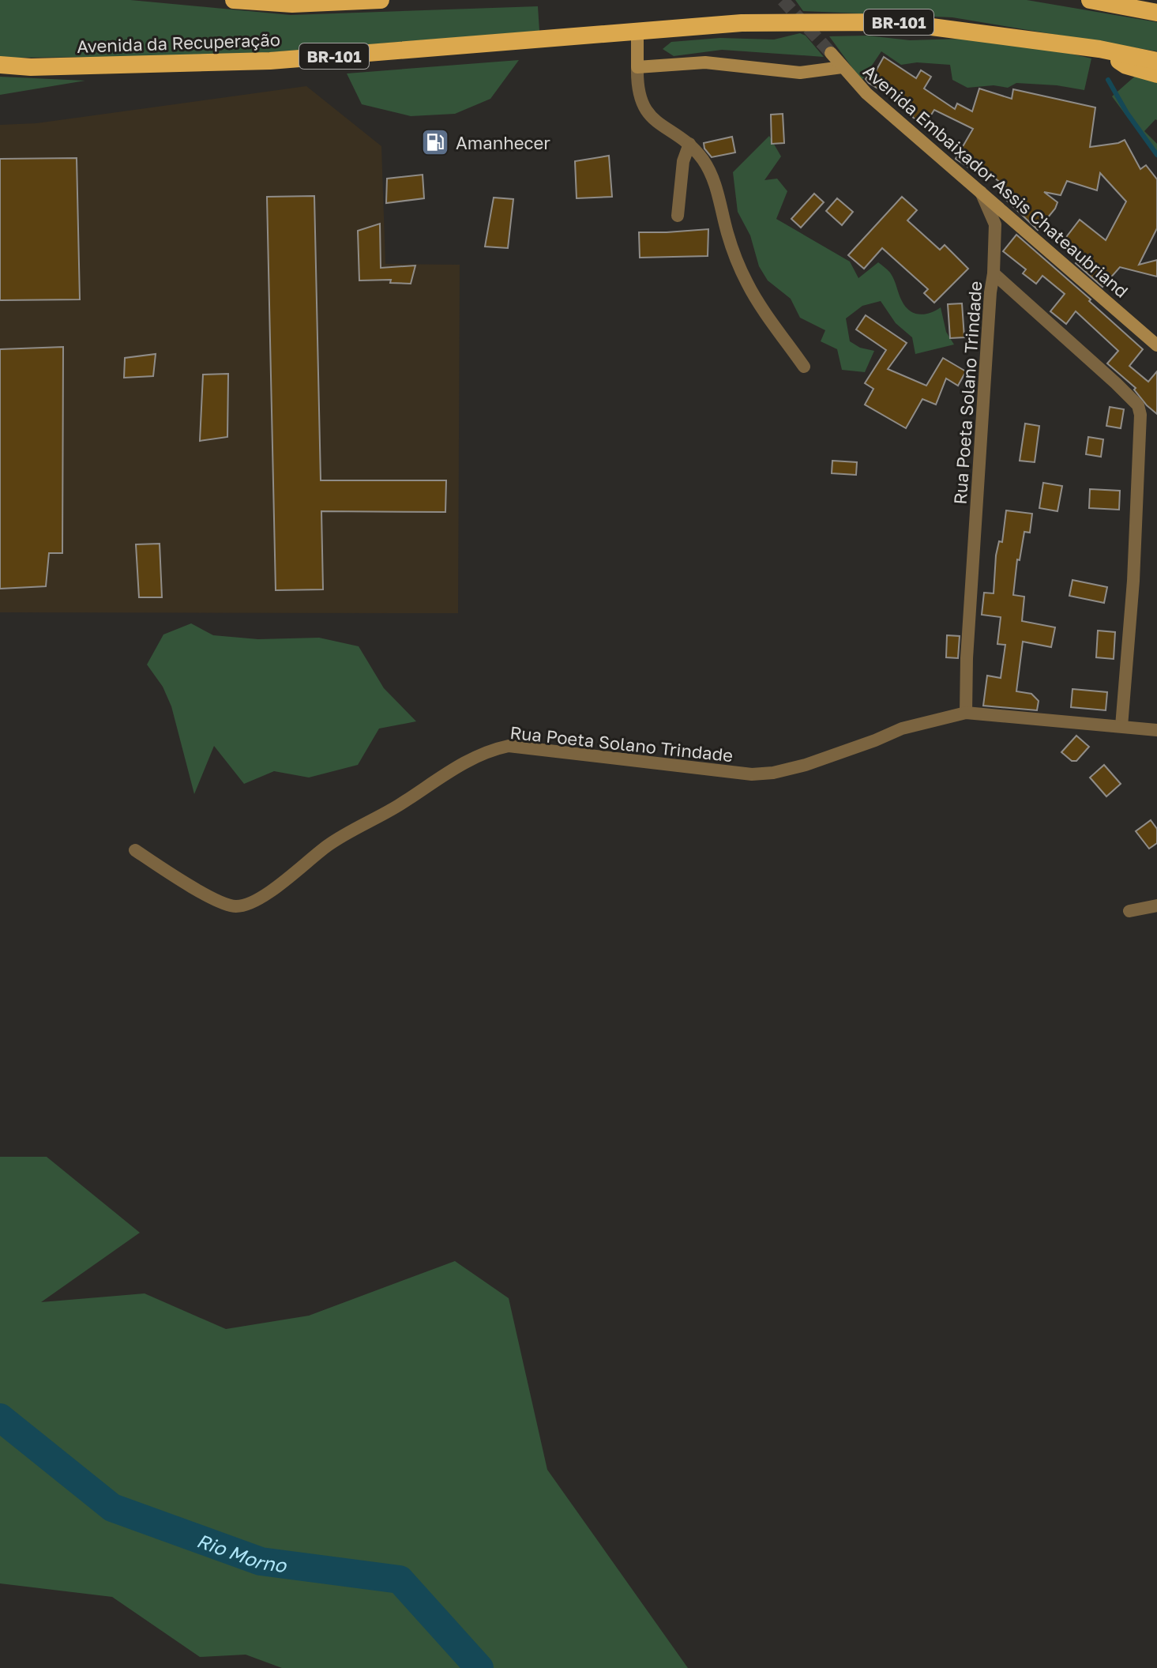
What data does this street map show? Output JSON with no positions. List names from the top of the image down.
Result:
{
  "streets": {
    "highway": ["BR-101", "Avenida da Recuperação"],
    "main road": ["Avenida Embaixador Assis Chateaubriand"],
    "street": ["Rua Poeta Solano Trindade"]
  },
  "crossings": [
    ["Avenida Embaixador Assis Chateaubriand", "Rua Poeta Solano Trindade"]
  ],
  "water": ["Rio Morno"],
  "places": {
    "fuel station": ["Amanhecer"]
  }
}
